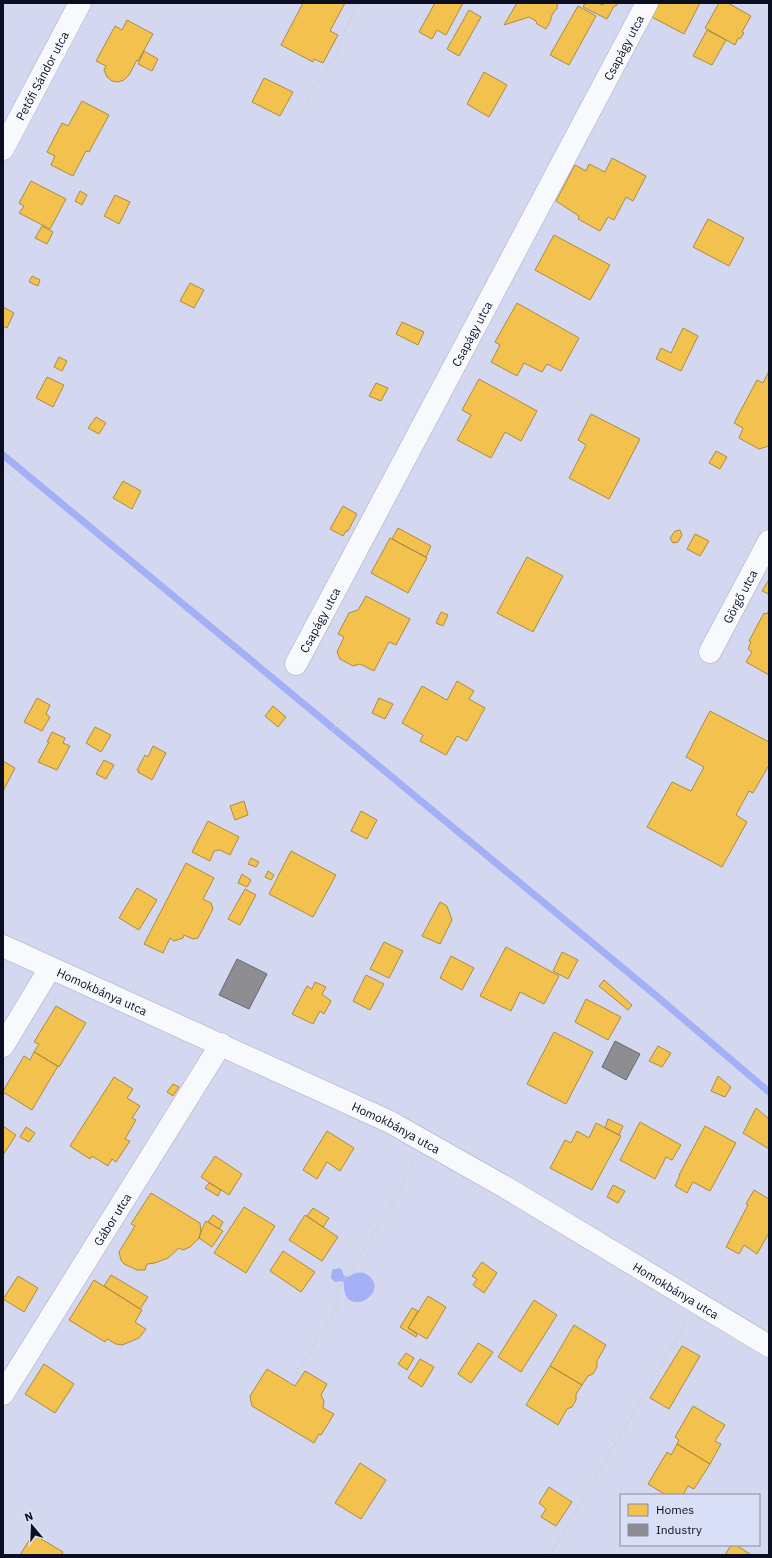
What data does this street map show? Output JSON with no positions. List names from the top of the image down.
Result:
{
  "streets": {
    "street": [
      "Csapágy utca",
      "Petőfi Sándor utca",
      "Görgő utca",
      "Homokbánya utca",
      "Gábor utca"
    ]
  },
  "crossings": [
    ["Homokbánya utca", "Gábor utca"]
  ],
  "legend": ["Homes", "Industry"],
  "north": "top"
}
